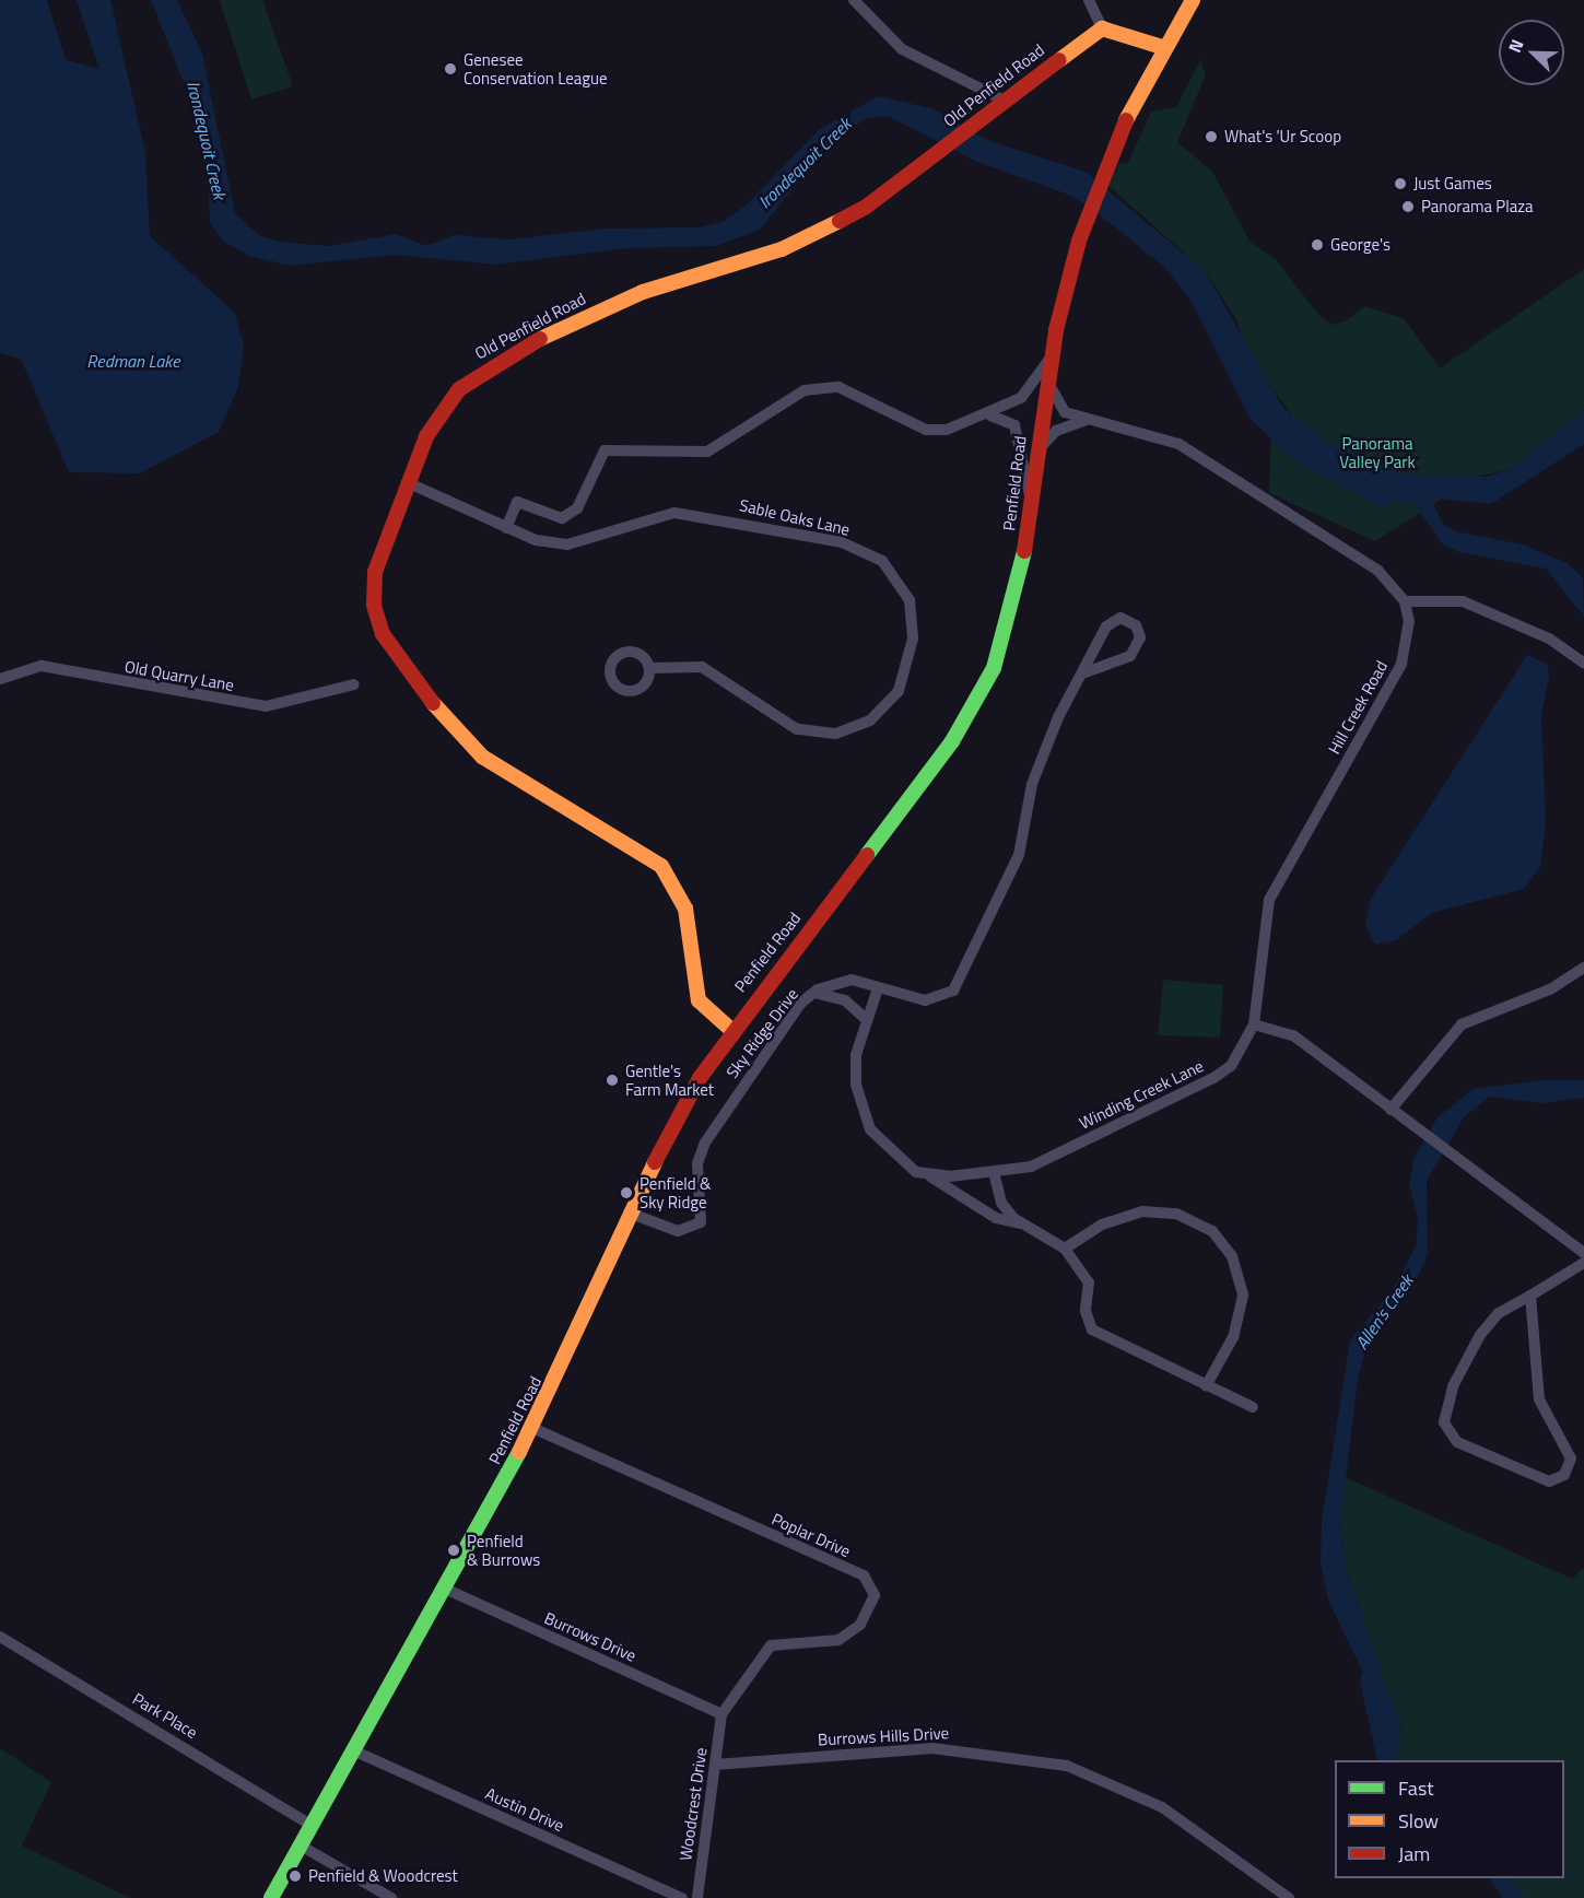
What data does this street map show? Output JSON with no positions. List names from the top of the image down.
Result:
{
  "streets": {
    "main road": ["Old Penfield Road", "Penfield Road"],
    "street": [
      "Sable Oaks Lane",
      "Old Quarry Lane",
      "Hill Creek Road",
      "Sky Ridge Drive",
      "Winding Creek Lane",
      "Poplar Drive",
      "Burrows Drive",
      "Park Place",
      "Burrows Hills Drive",
      "Woodcrest Drive",
      "Austin Drive"
    ]
  },
  "crossings": [
    ["Old Penfield Road", "Penfield Road"],
    ["Old Penfield Road", "Sable Oaks Lane"],
    ["Penfield Road", "Sky Ridge Drive"],
    ["Penfield Road", "Poplar Drive"],
    ["Penfield Road", "Burrows Drive"],
    ["Penfield Road", "Park Place"],
    ["Penfield Road", "Austin Drive"],
    ["Hill Creek Road", "Winding Creek Lane"],
    ["Sky Ridge Drive", "Winding Creek Lane"],
    ["Poplar Drive", "Burrows Drive"],
    ["Poplar Drive", "Woodcrest Drive"],
    ["Burrows Drive", "Woodcrest Drive"],
    ["Burrows Hills Drive", "Woodcrest Drive"]
  ],
  "water": ["Irondequoit Creek", "Redman Lake", "Allen's Creek"],
  "parks": ["Panorama Valley Park"],
  "places": [
    "Genesee Conservation League",
    "What's 'Ur Scoop",
    "Just Games",
    "Panorama Plaza",
    "George's",
    "Gentle's Farm Market",
    "Penfield & Sky Ridge",
    "Penfield & Burrows",
    "Penfield & Woodcrest"
  ],
  "legend": ["Fast", "Slow", "Jam"],
  "north": "top left"
}
